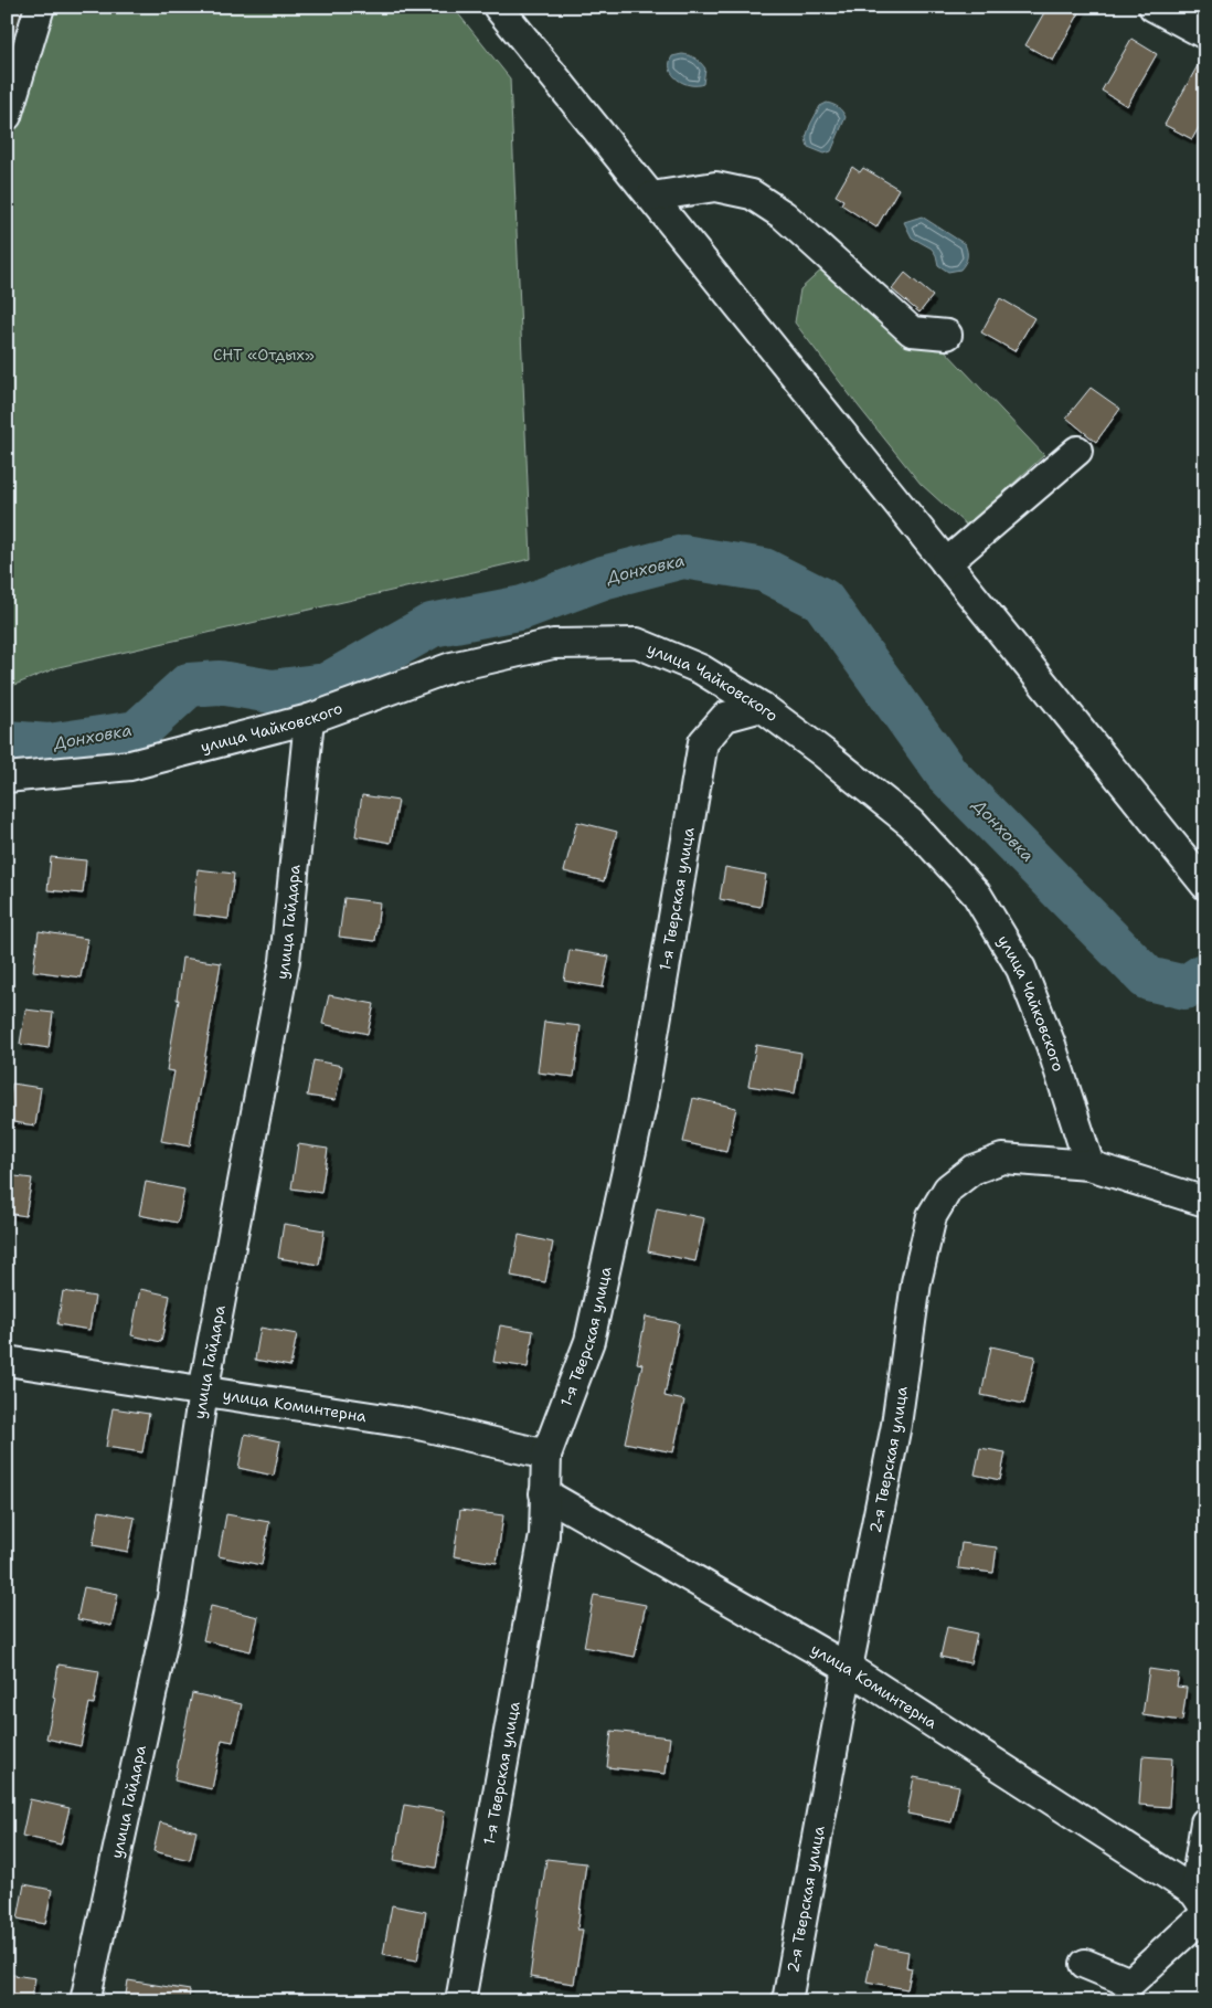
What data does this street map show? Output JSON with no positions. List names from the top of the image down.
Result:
{
  "streets": {
    "street": [
      "улица Чайковского",
      "1-я Тверская улица",
      "улица Гайдара",
      "улица Коминтерна",
      "2-я Тверская улица"
    ]
  },
  "crossings": [
    ["улица Чайковского", "1-я Тверская улица"],
    ["улица Чайковского", "улица Гайдара"],
    ["улица Чайковского", "2-я Тверская улица"],
    ["1-я Тверская улица", "улица Коминтерна"],
    ["улица Гайдара", "улица Коминтерна"],
    ["улица Коминтерна", "2-я Тверская улица"]
  ],
  "water": ["Донховка"],
  "parks": ["СНТ «Отдых»"]
}
